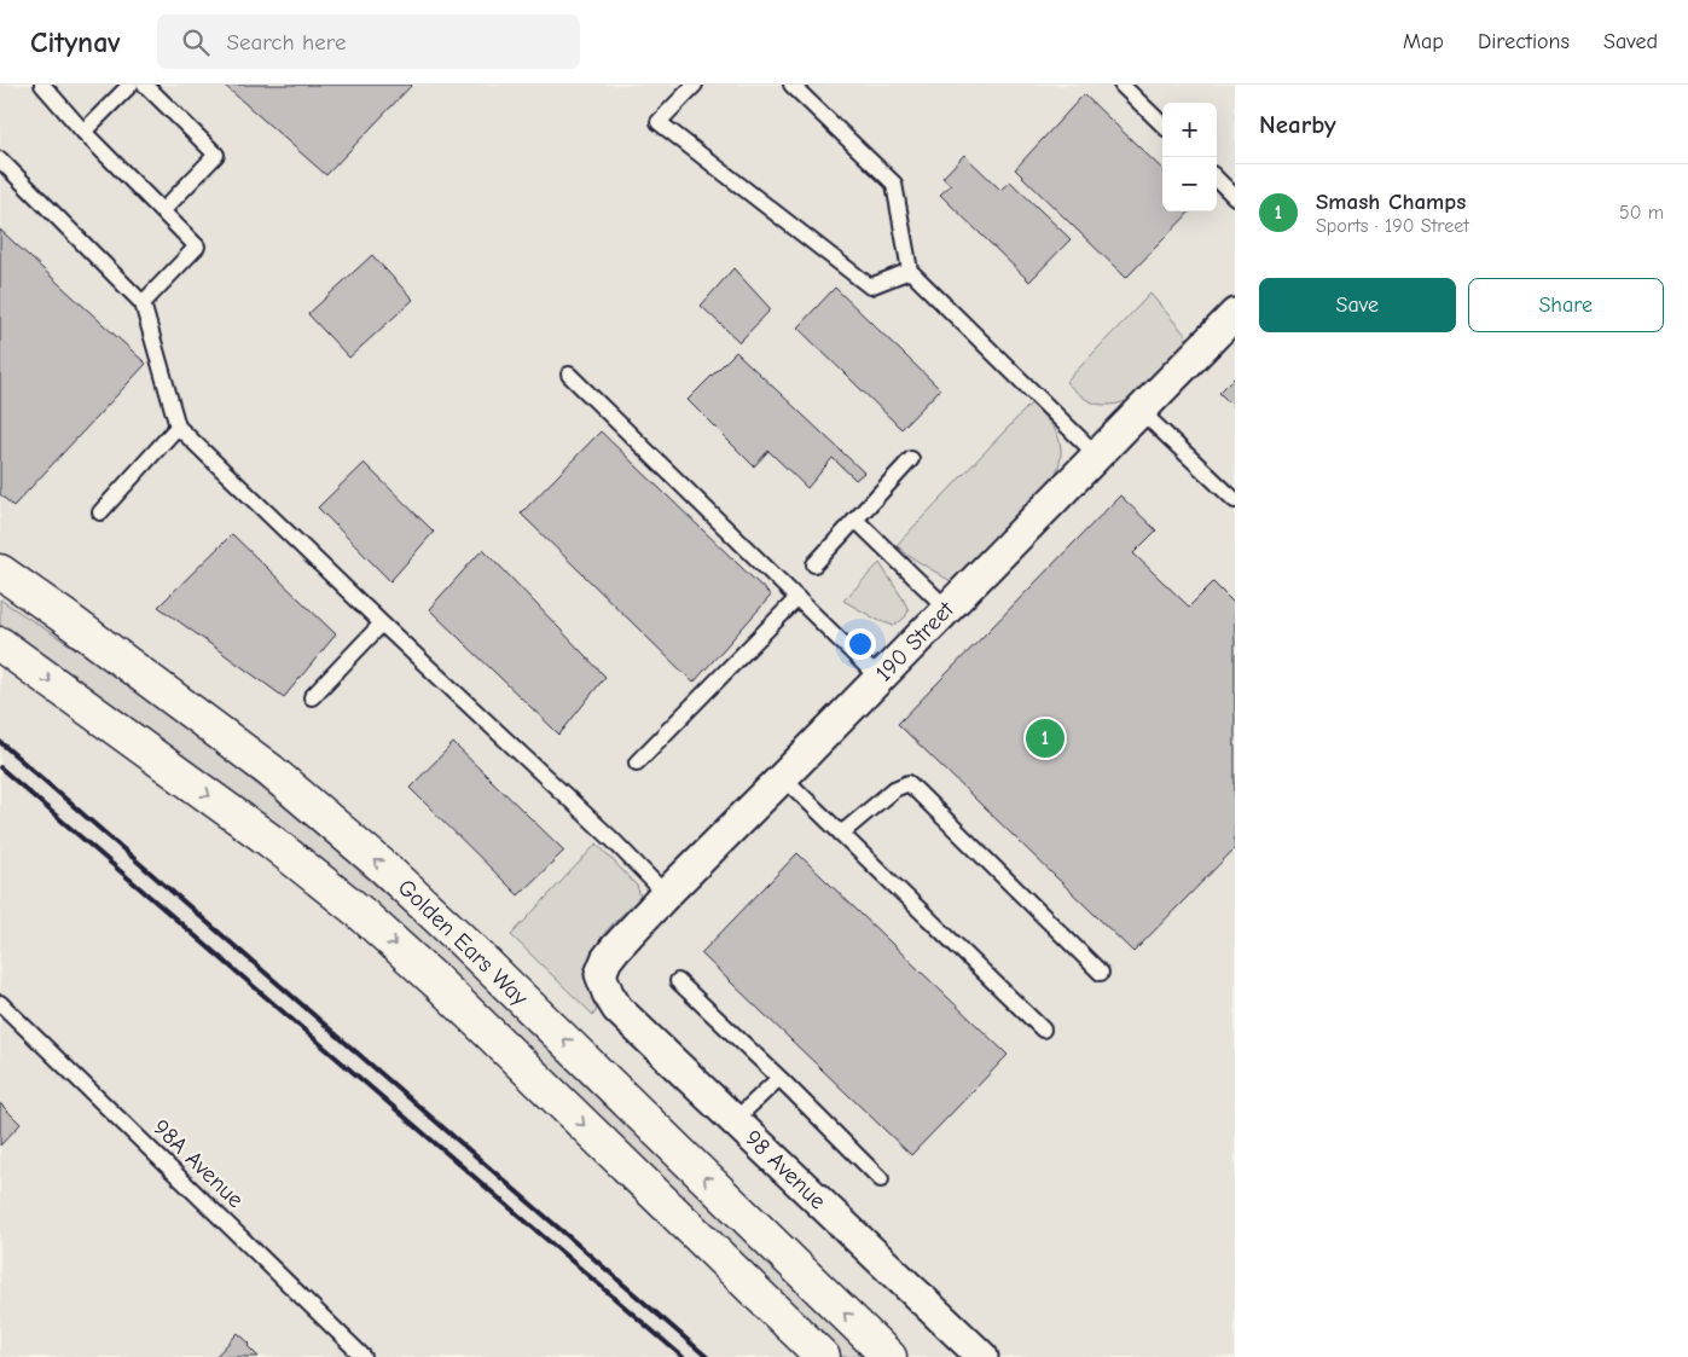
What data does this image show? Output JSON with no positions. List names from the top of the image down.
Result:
{
  "streets": {
    "main road": ["Golden Ears Way"],
    "street": ["190 Street", "98 Avenue"],
    "lane": ["98A Avenue"]
  },
  "crossings": [
    ["190 Street", "98 Avenue"]
  ],
  "page": {
    "header": "Citynav",
    "search": "Search here",
    "nav": ["Map", "Directions", "Saved"],
    "heading": "Nearby",
    "map_buttons": ["+", "−"],
    "list": [
      {
        "mark": "1",
        "name": "Smash Champs",
        "note": "Sports · 190 Street",
        "value": "50 m"
      }
    ],
    "buttons": ["Save", "Share"],
    "pins": "1"
  }
}
